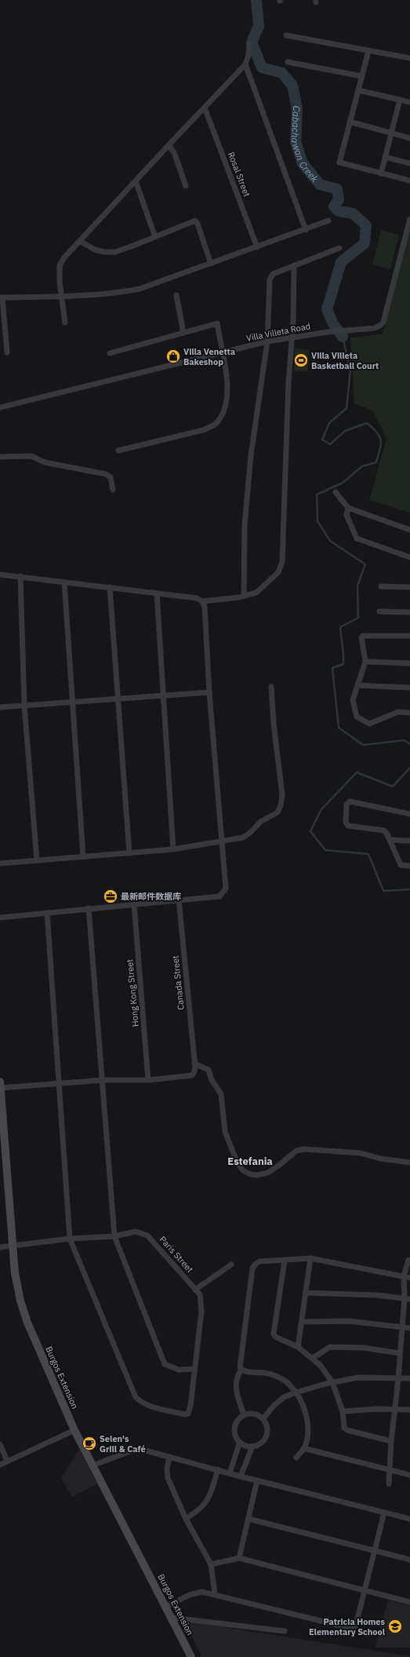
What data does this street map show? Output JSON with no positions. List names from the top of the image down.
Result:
{
  "streets": {
    "main road": ["Burgos Extension"],
    "street": [
      "Rosal Street",
      "Villa Villeta Road",
      "Canada Street",
      "Hong Kong Street",
      "Paris Street"
    ]
  },
  "crossings": [
    ["Paris Street", "Burgos Extension"]
  ],
  "districts": ["Estefania"],
  "water": ["Cabachawan Creek"],
  "places": {
    "shop": ["Villa Venetta Bakeshop"],
    "sports": ["Villa Villeta Basketball Court"],
    "office": ["最新邮件数据库"],
    "cafe": ["Selen's Grill & Café"],
    "school or university": ["Patricia Homes Elementary School"]
  }
}
